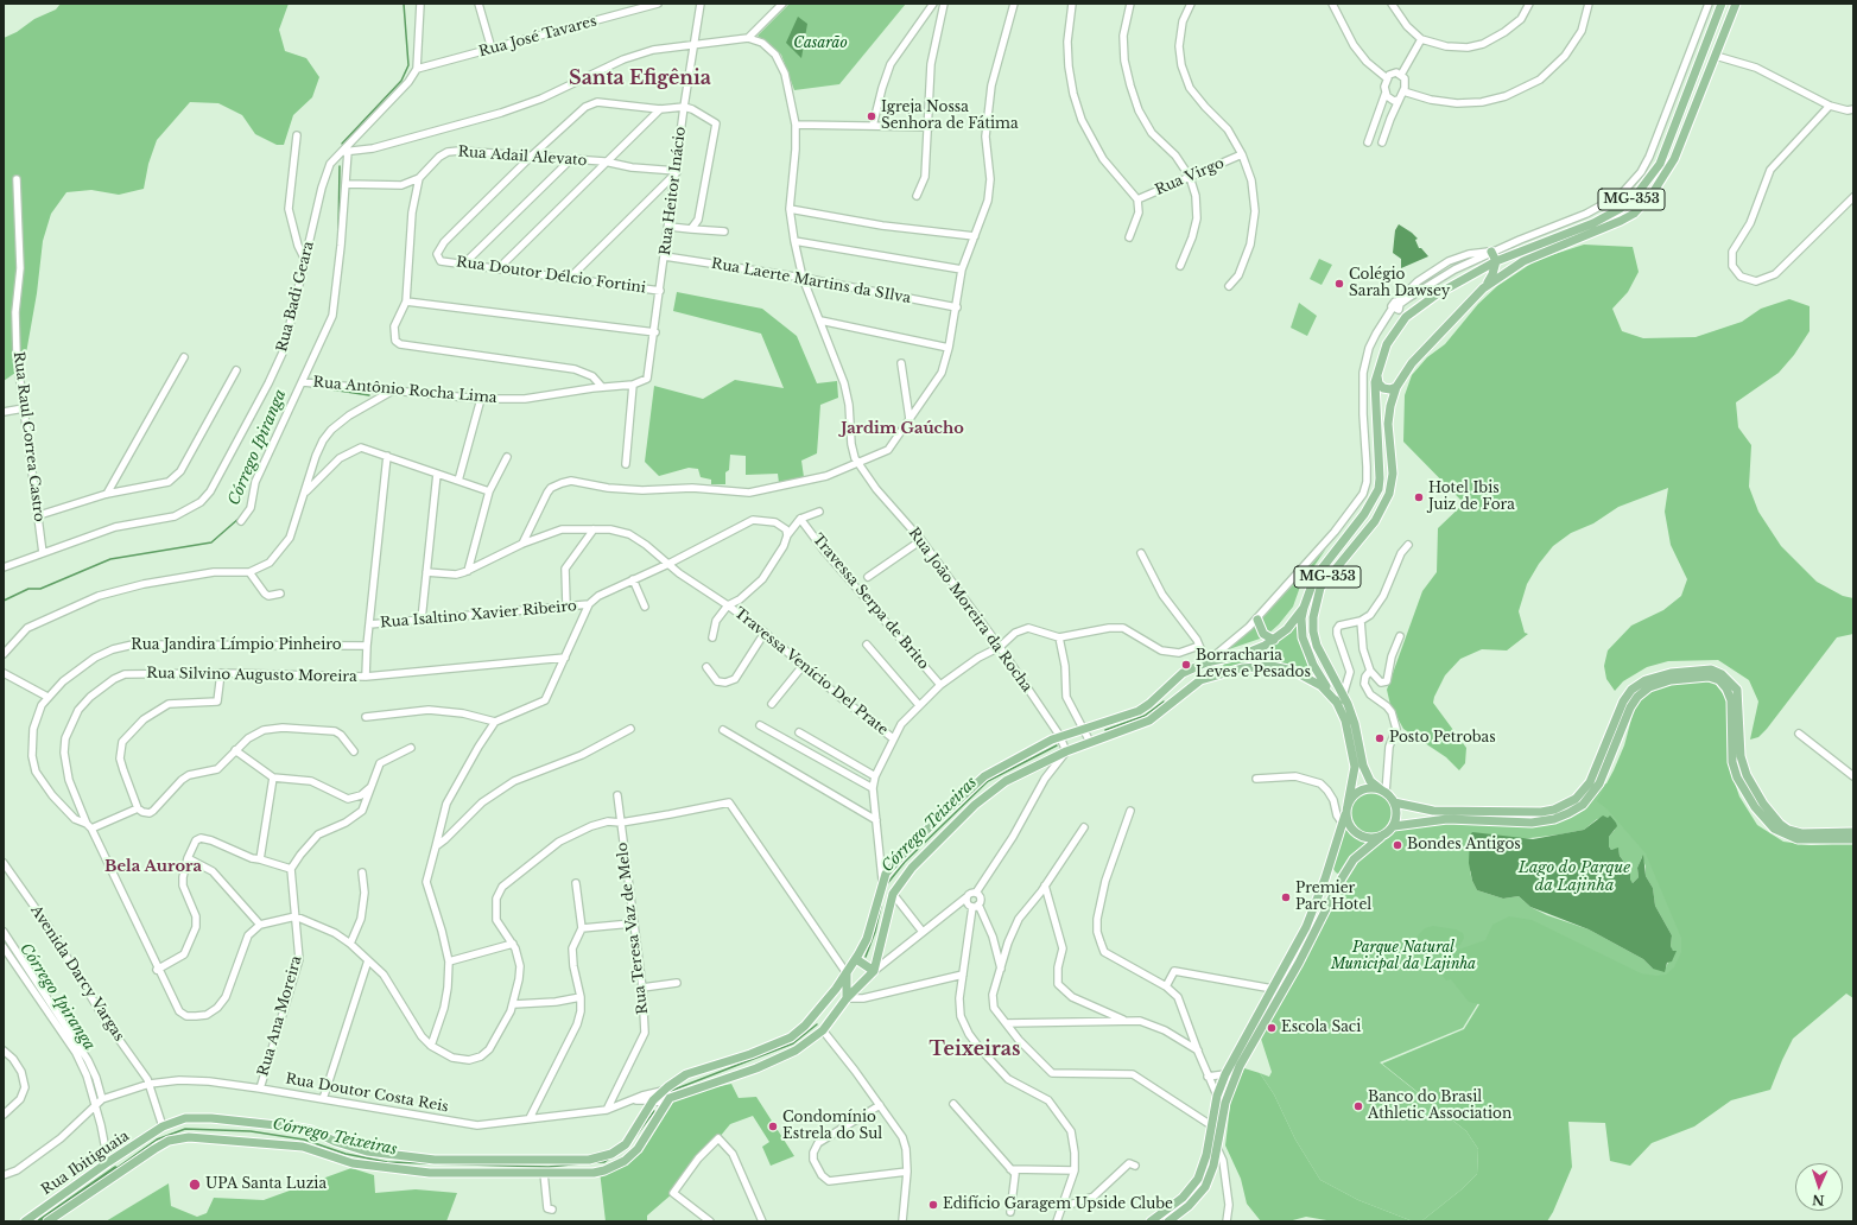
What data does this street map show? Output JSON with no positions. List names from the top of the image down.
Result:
{
  "streets": {
    "main road": ["MG-353", "Rua Ibitiguaia"],
    "street": [
      "Rua José Tavares",
      "Rua Adail Alevato",
      "Rua Virgo",
      "Rua Heitor Inácio",
      "Rua Doutor Délcio Fortini",
      "Rua Laerte Martins da SIlva",
      "Rua Badi Geara",
      "Rua Antônio Rocha Lima",
      "Rua Raul Correa Castro",
      "Travessa Serpa de Brito",
      "Rua João Moreira da Rocha",
      "Rua Isaltino Xavier Ribeiro",
      "Rua Jandira Límpio Pinheiro",
      "Travessa Venício Del Prate",
      "Rua Silvino Augusto Moreira",
      "Rua Teresa Vaz de Melo",
      "Avenida Darcy Vargas",
      "Rua Ana Moreira",
      "Rua Doutor Costa Reis"
    ]
  },
  "crossings": [
    ["Rua José Tavares", "Rua Badi Geara"],
    ["Rua Adail Alevato", "Rua Heitor Inácio"],
    ["Rua Adail Alevato", "Rua Doutor Délcio Fortini"],
    ["Rua Heitor Inácio", "Rua Doutor Délcio Fortini"],
    ["Rua Heitor Inácio", "Rua Laerte Martins da SIlva"],
    ["Rua Heitor Inácio", "Rua Antônio Rocha Lima"],
    ["Rua Laerte Martins da SIlva", "Rua João Moreira da Rocha"],
    ["Rua Badi Geara", "Rua Raul Correa Castro"],
    ["Rua Jandira Límpio Pinheiro", "Rua Silvino Augusto Moreira"],
    ["Rua Teresa Vaz de Melo", "Rua Doutor Costa Reis"],
    ["Avenida Darcy Vargas", "Rua Doutor Costa Reis"],
    ["Avenida Darcy Vargas", "Rua Ibitiguaia"],
    ["Rua Ana Moreira", "Rua Doutor Costa Reis"]
  ],
  "districts": [
    "Santa Efigênia",
    "Jardim Gaúcho",
    "Bela Aurora",
    "Teixeiras"
  ],
  "water": ["Córrego Ipiranga", "Córrego Teixeiras", "Lago do Parque da Lajinha"],
  "parks": ["Casarão", "Parque Natural Municipal da Lajinha"],
  "places": [
    "Igreja Nossa Senhora de Fátima",
    "Colégio Sarah Dawsey",
    "Hotel Ibis Juiz de Fora",
    "Borracharia Leves e Pesados",
    "Posto Petrobas",
    "Bondes Antigos",
    "Premier Parc Hotel",
    "Escola Saci",
    "Banco do Brasil Athletic Association",
    "Condomínio Estrela do Sul",
    "UPA Santa Luzia",
    "Edifício Garagem Upside Clube"
  ],
  "north": "bottom"
}
